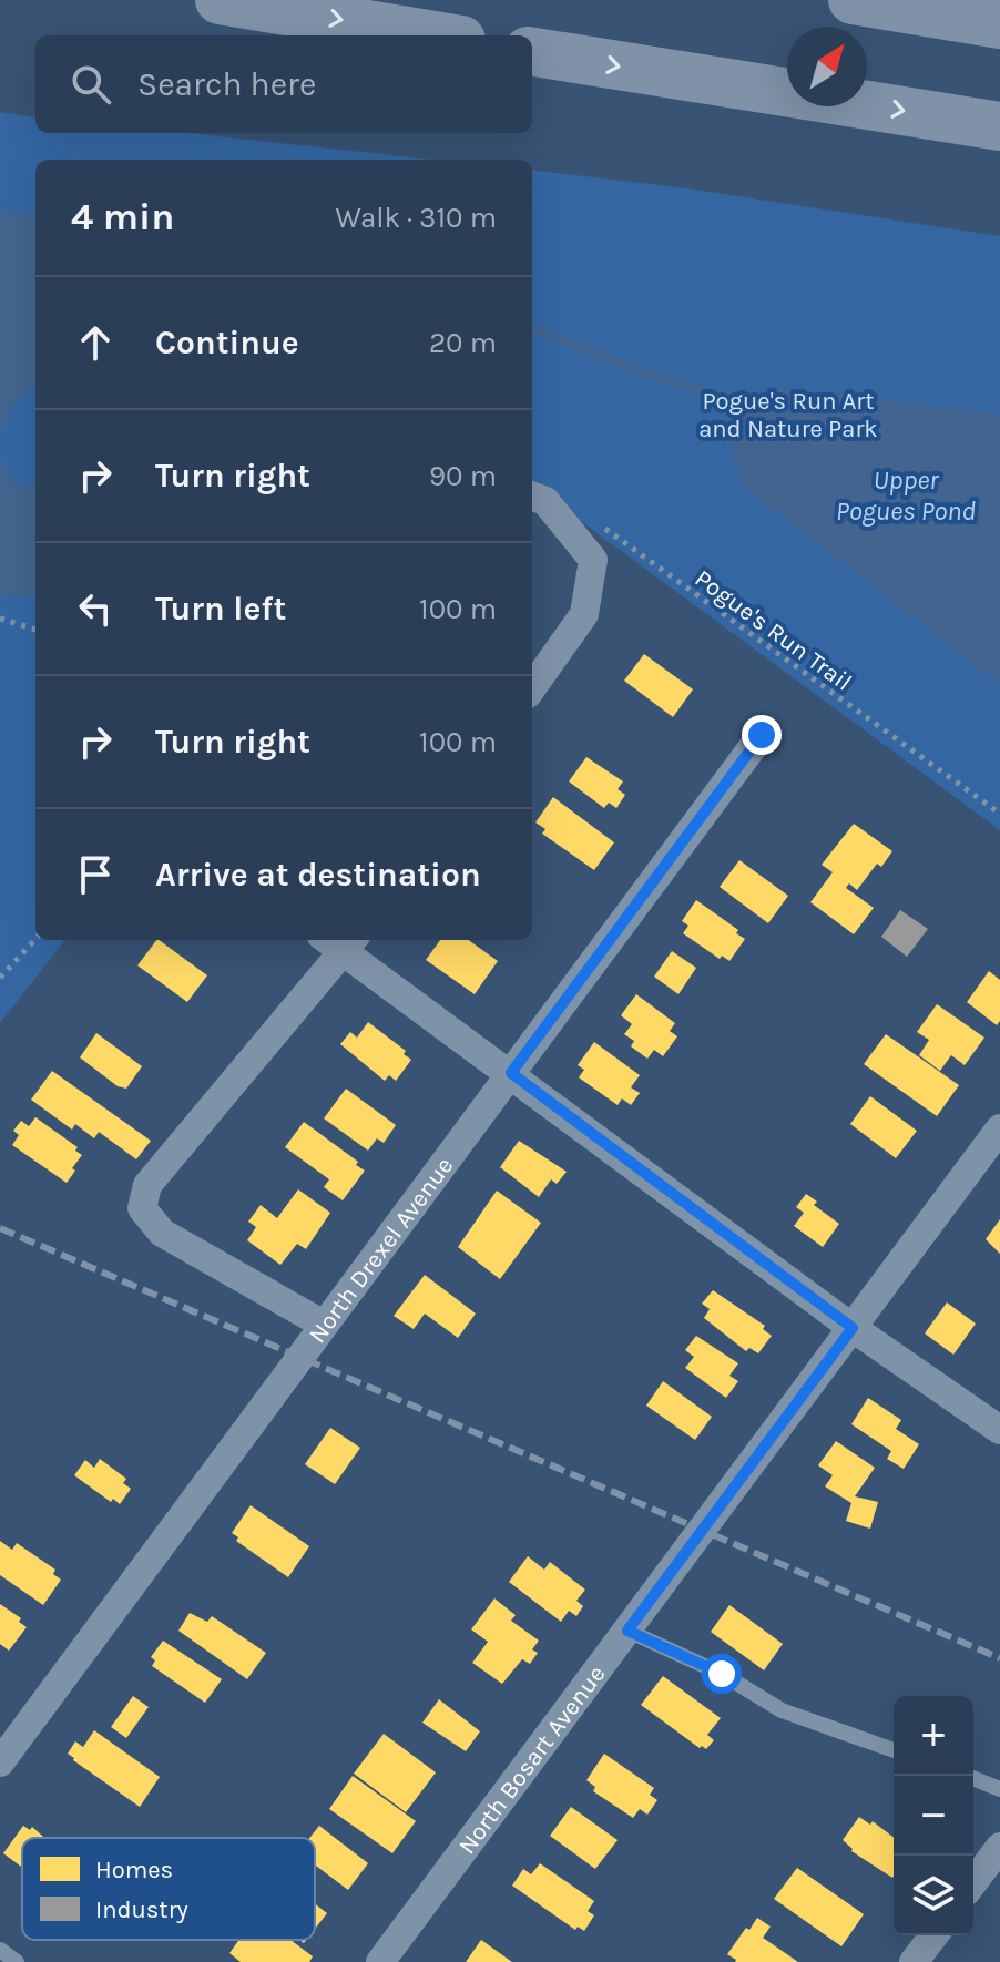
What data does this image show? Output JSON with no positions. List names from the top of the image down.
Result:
{
  "streets": {
    "street": ["North Drexel Avenue", "North Bosart Avenue"],
    "path": ["Pogue's Run Trail"]
  },
  "water": ["Upper Pogues Pond"],
  "parks": ["Pogue's Run Art and Nature Park"],
  "legend": ["Homes", "Industry"],
  "north": "top right",
  "page": {
    "search": "Search here",
    "heading": ["4 min", "Walk · 310 m"],
    "list": [
      ["Continue", "20 m"],
      ["Turn right", "90 m"],
      ["Turn left", "100 m"],
      ["Turn right", "100 m"],
      "Arrive at destination"
    ],
    "map_buttons": ["+", "−"]
  }
}
